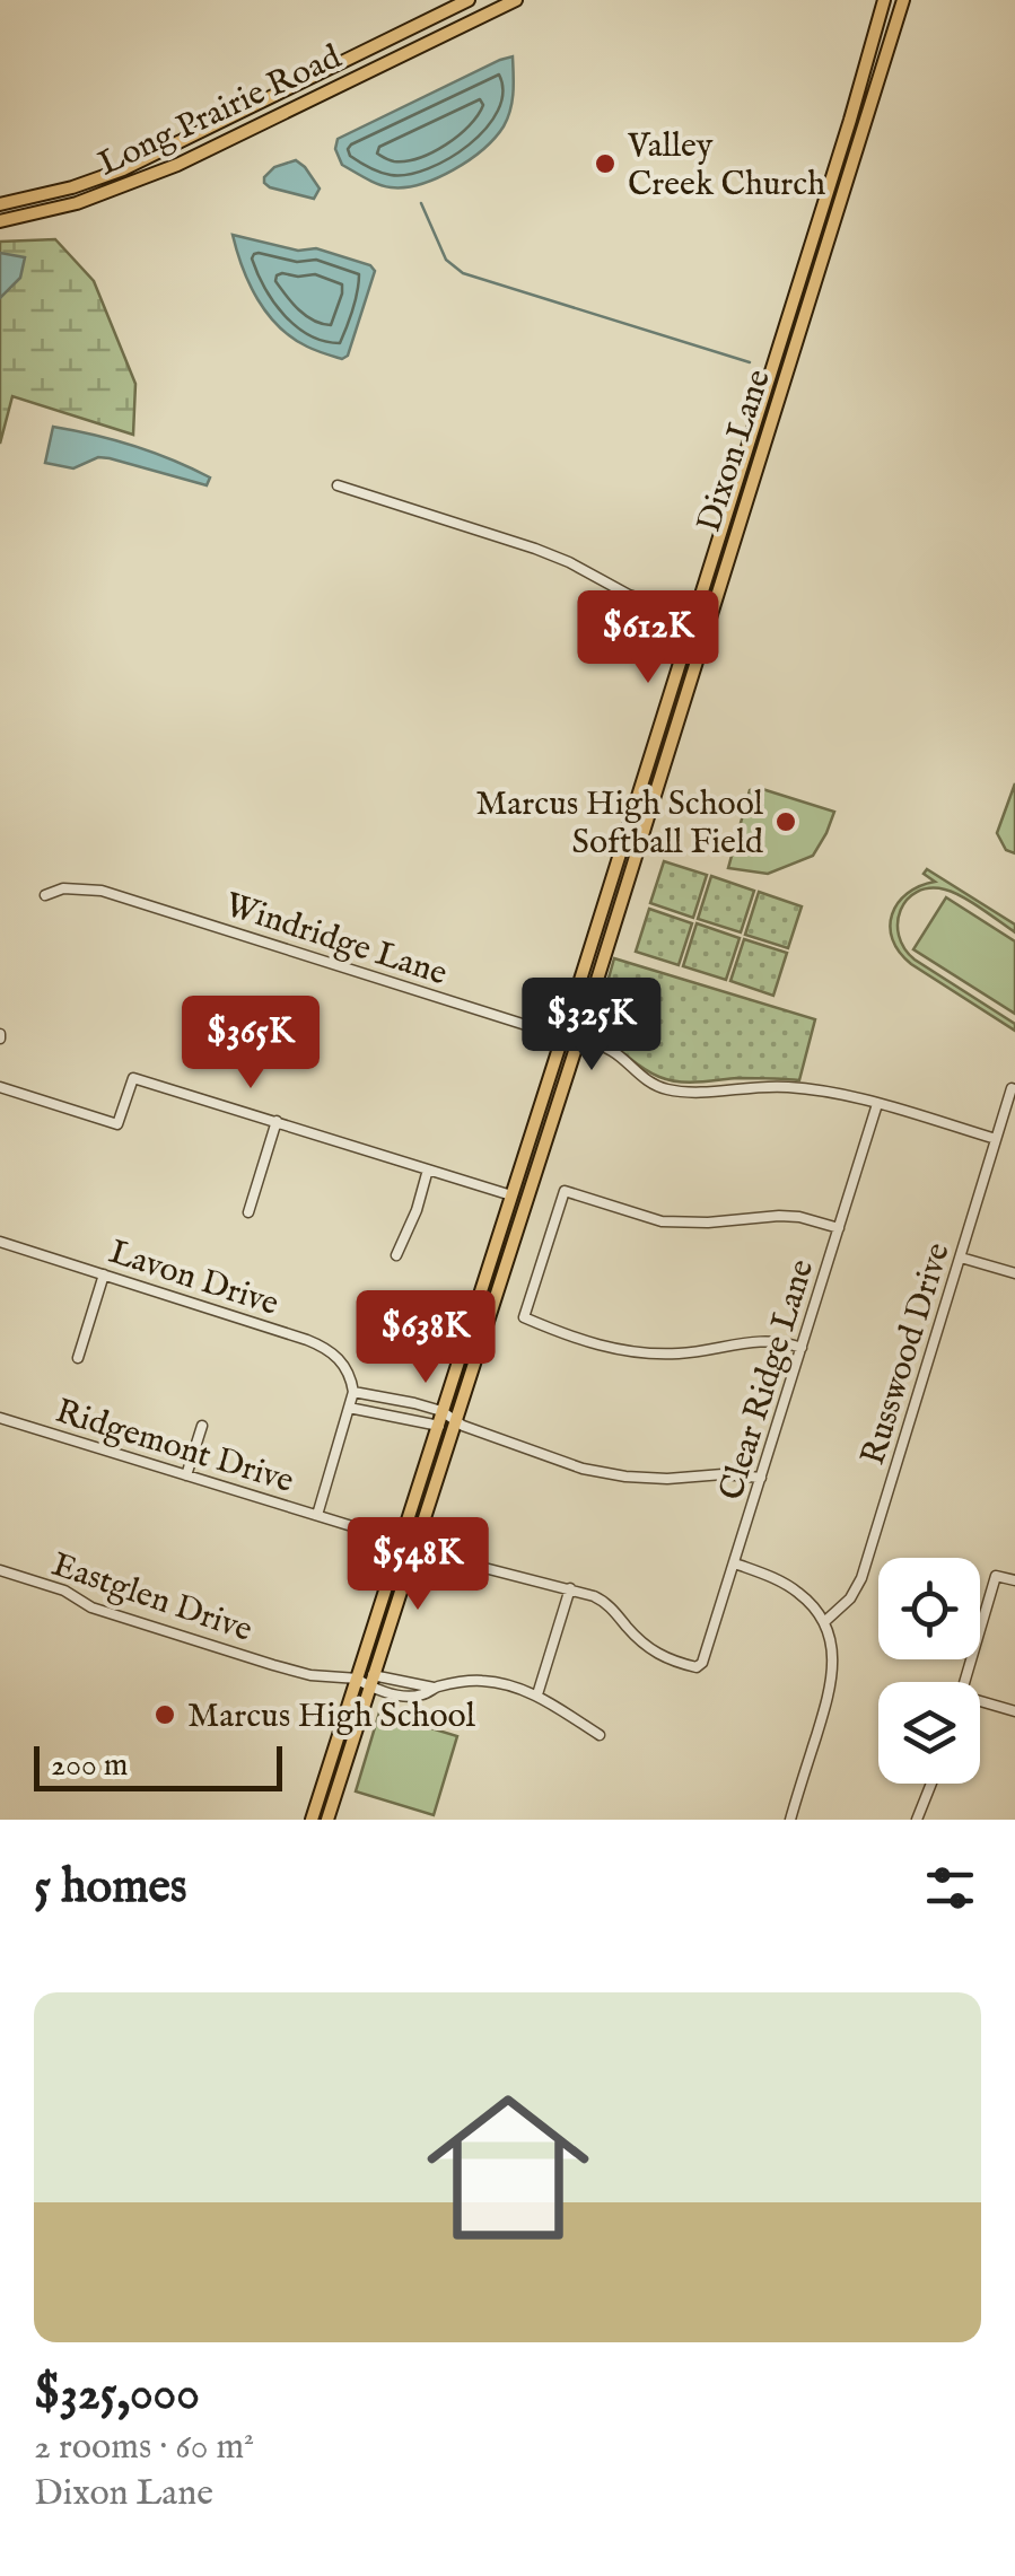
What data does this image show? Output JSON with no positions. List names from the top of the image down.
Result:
{
  "streets": {
    "main road": ["Long Prairie Road", "Dixon Lane"],
    "street": [
      "Windridge Lane",
      "Lavon Drive",
      "Russwood Drive",
      "Clear Ridge Lane",
      "Ridgemont Drive",
      "Eastglen Drive"
    ]
  },
  "crossings": [
    ["Dixon Lane", "Windridge Lane"],
    ["Dixon Lane", "Ridgemont Drive"],
    ["Dixon Lane", "Eastglen Drive"],
    ["Windridge Lane", "Russwood Drive"],
    ["Windridge Lane", "Clear Ridge Lane"]
  ],
  "places": ["Valley Creek Church", "Marcus High School Softball Field", "Marcus High School"],
  "scale_bar": "200 m",
  "page": {
    "price": [
      "$612K",
      "$325K",
      "$365K",
      "$638K",
      "$548K"
    ],
    "scale": "200 m",
    "heading": "5 homes",
    "list": [
      {
        "name": "$325,000",
        "note": "2 rooms · 60 m² · Dixon Lane"
      }
    ]
  }
}
